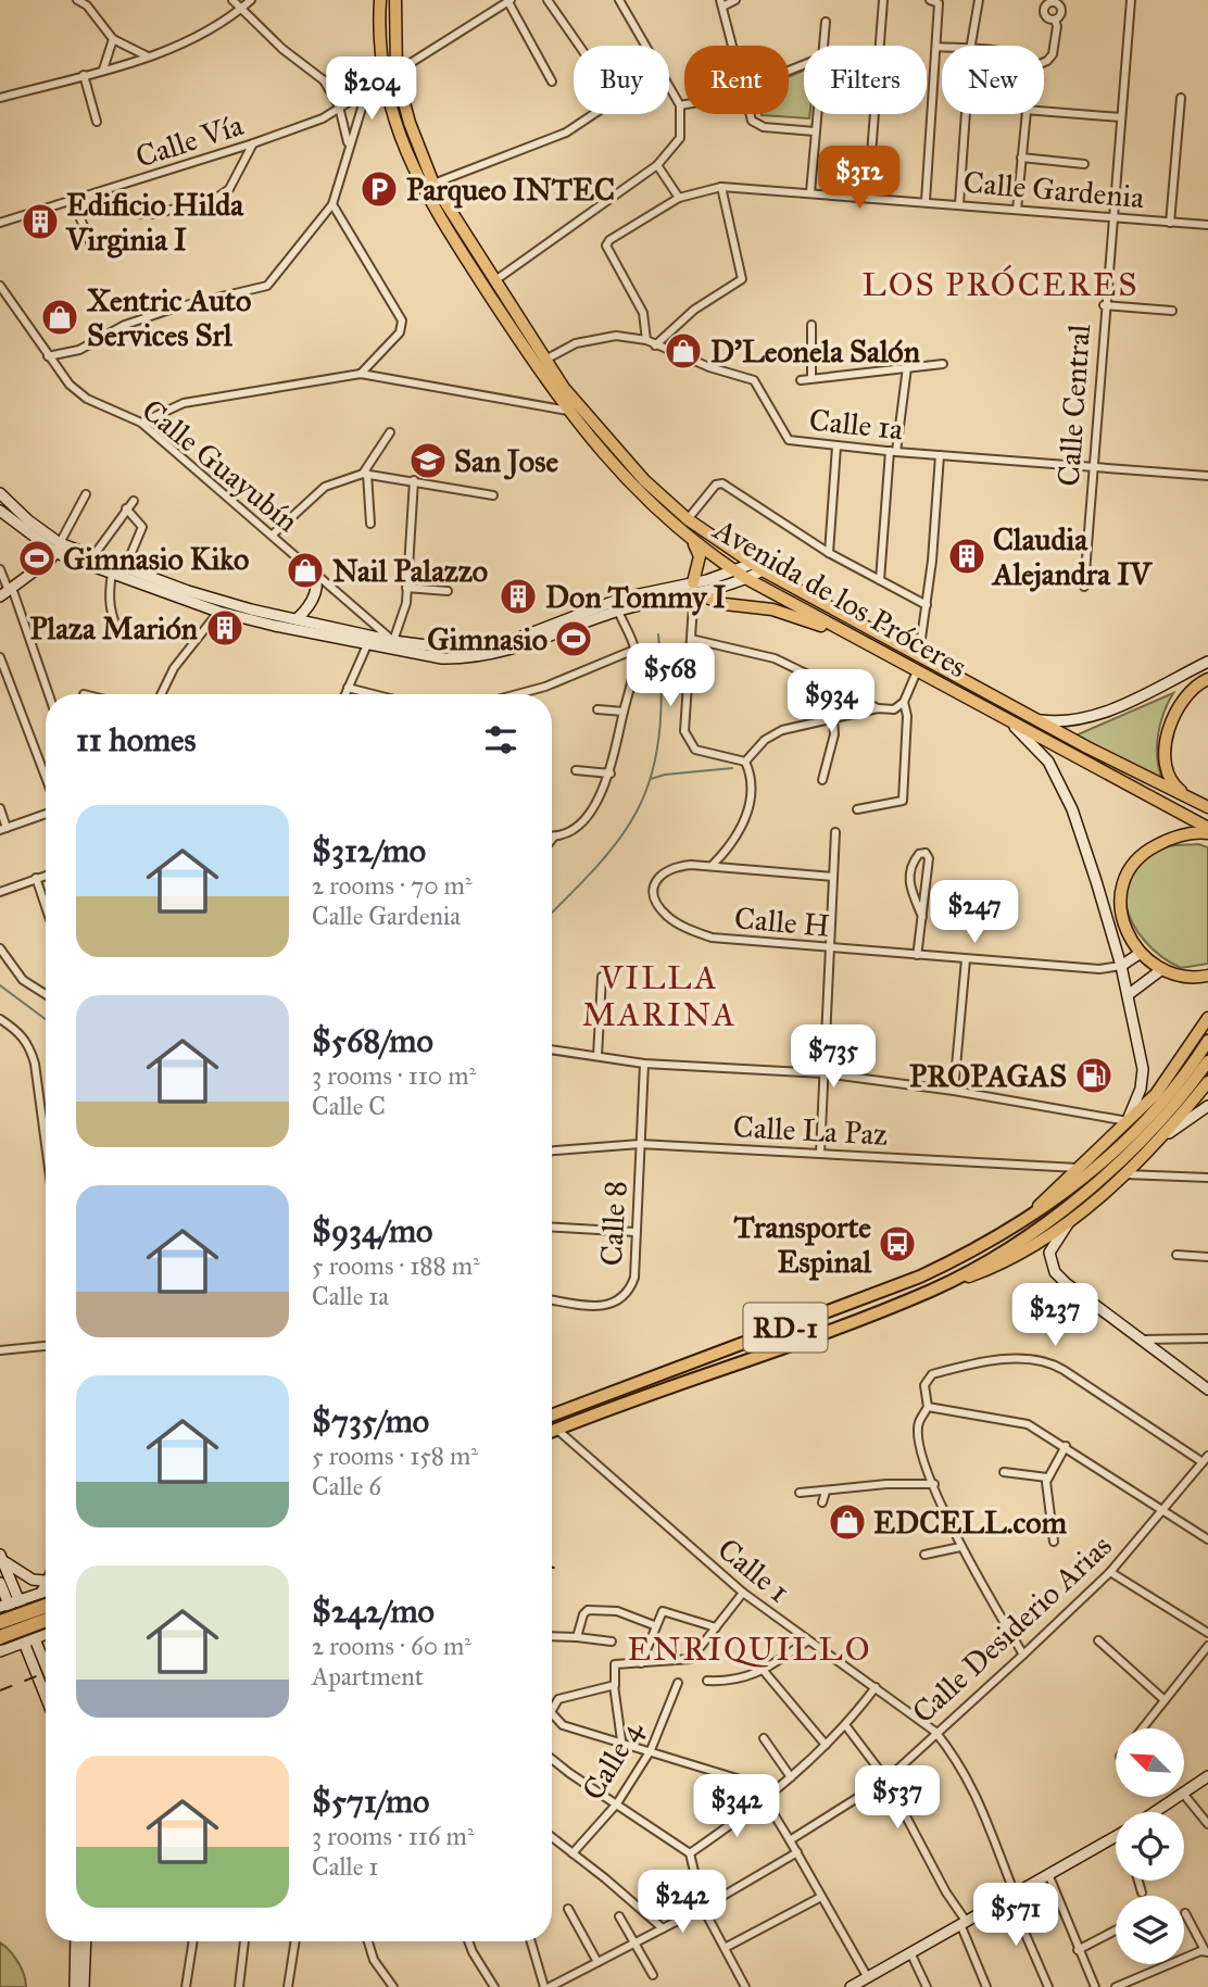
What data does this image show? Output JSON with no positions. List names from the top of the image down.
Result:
{
  "streets": {
    "highway": ["RD-1"],
    "main road": ["Avenida de los Próceres"],
    "street": [
      "Calle Vía",
      "Calle Gardenia",
      "Calle Central",
      "Calle 1a",
      "Calle Guayubín",
      "Calle H",
      "Calle La Paz",
      "Calle 8",
      "Calle 1",
      "Calle Desiderio Arias",
      "Calle 4"
    ]
  },
  "crossings": [
    ["Calle Vía", "Avenida de los Próceres"],
    ["Calle Gardenia", "Calle Central"],
    ["Calle Gardenia", "Calle 1a"],
    ["Calle Central", "Calle 1a"],
    ["Calle 1a", "Avenida de los Próceres"],
    ["Calle La Paz", "Calle 8"],
    ["RD-1", "Calle 1"],
    ["Calle 1", "Calle Desiderio Arias"]
  ],
  "districts": ["LOS PRÓCERES", "VILLA MARINA", "ENRIQUILLO"],
  "places": {
    "parking": ["Parqueo INTEC"],
    "building": [
      "Edificio Hilda Virginia I",
      "Claudia Alejandra IV",
      "Don Tommy I",
      "Plaza Marión"
    ],
    "shop": [
      "Xentric Auto Services Srl",
      "D'Leonela Salón",
      "Nail Palazzo",
      "EDCELL.com"
    ],
    "school or university": ["San Jose"],
    "sports": ["Gimnasio Kiko", "Gimnasio"],
    "fuel station": ["PROPAGAS"],
    "bus stop": ["Transporte Espinal"]
  },
  "north": "top left",
  "page": {
    "chip": [
      "Buy",
      "Rent",
      "Filters",
      "New"
    ],
    "price": [
      "$204",
      "$312",
      "$568",
      "$934",
      "$247",
      "$735",
      "$237",
      "$537",
      "$342",
      "$242",
      "$571"
    ],
    "heading": "11 homes",
    "list": [
      {
        "name": "$312/mo",
        "note": "2 rooms · 70 m² · Calle Gardenia"
      },
      {
        "name": "$568/mo",
        "note": "3 rooms · 110 m² · Calle C"
      },
      {
        "name": "$934/mo",
        "note": "5 rooms · 188 m² · Calle 1a"
      },
      {
        "name": "$735/mo",
        "note": "5 rooms · 158 m² · Calle 6"
      },
      {
        "name": "$242/mo",
        "note": "2 rooms · 60 m² · Apartment"
      },
      {
        "name": "$571/mo",
        "note": "3 rooms · 116 m² · Calle 1"
      }
    ]
  }
}
